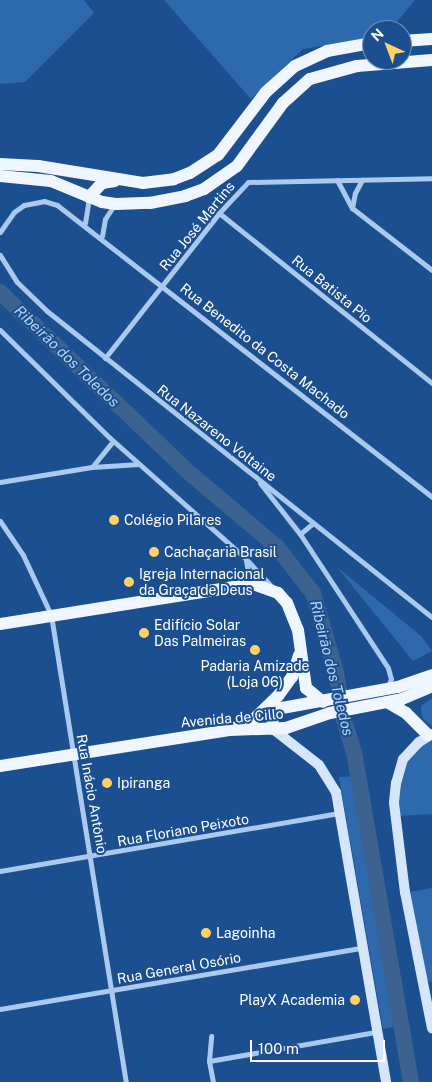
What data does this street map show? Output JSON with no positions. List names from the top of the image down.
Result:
{
  "streets": {
    "main road": ["Avenida de Cillo"],
    "street": [
      "Rua José Martins",
      "Rua Batista Pio",
      "Rua Benedito da Costa Machado",
      "Rua Nazareno Voltaine",
      "Rua Inácio Antônio",
      "Rua Floriano Peixoto",
      "Rua General Osório"
    ]
  },
  "crossings": [
    ["Rua José Martins", "Rua Batista Pio"],
    ["Rua José Martins", "Rua Benedito da Costa Machado"],
    ["Rua José Martins", "Rua Nazareno Voltaine"],
    ["Avenida de Cillo", "Rua Inácio Antônio"],
    ["Rua Inácio Antônio", "Rua Floriano Peixoto"],
    ["Rua Inácio Antônio", "Rua General Osório"]
  ],
  "water": ["Ribeirão dos Toledos"],
  "places": [
    "Colégio Pilares",
    "Cachaçaria Brasil",
    "Igreja Internacional da Graça de Deus",
    "Edifício Solar Das Palmeiras",
    "Padaria Amizade (Loja 06)",
    "Ipiranga",
    "Lagoinha",
    "PlayX Academia"
  ],
  "scale_bar": "100 m",
  "north": "top left"
}
